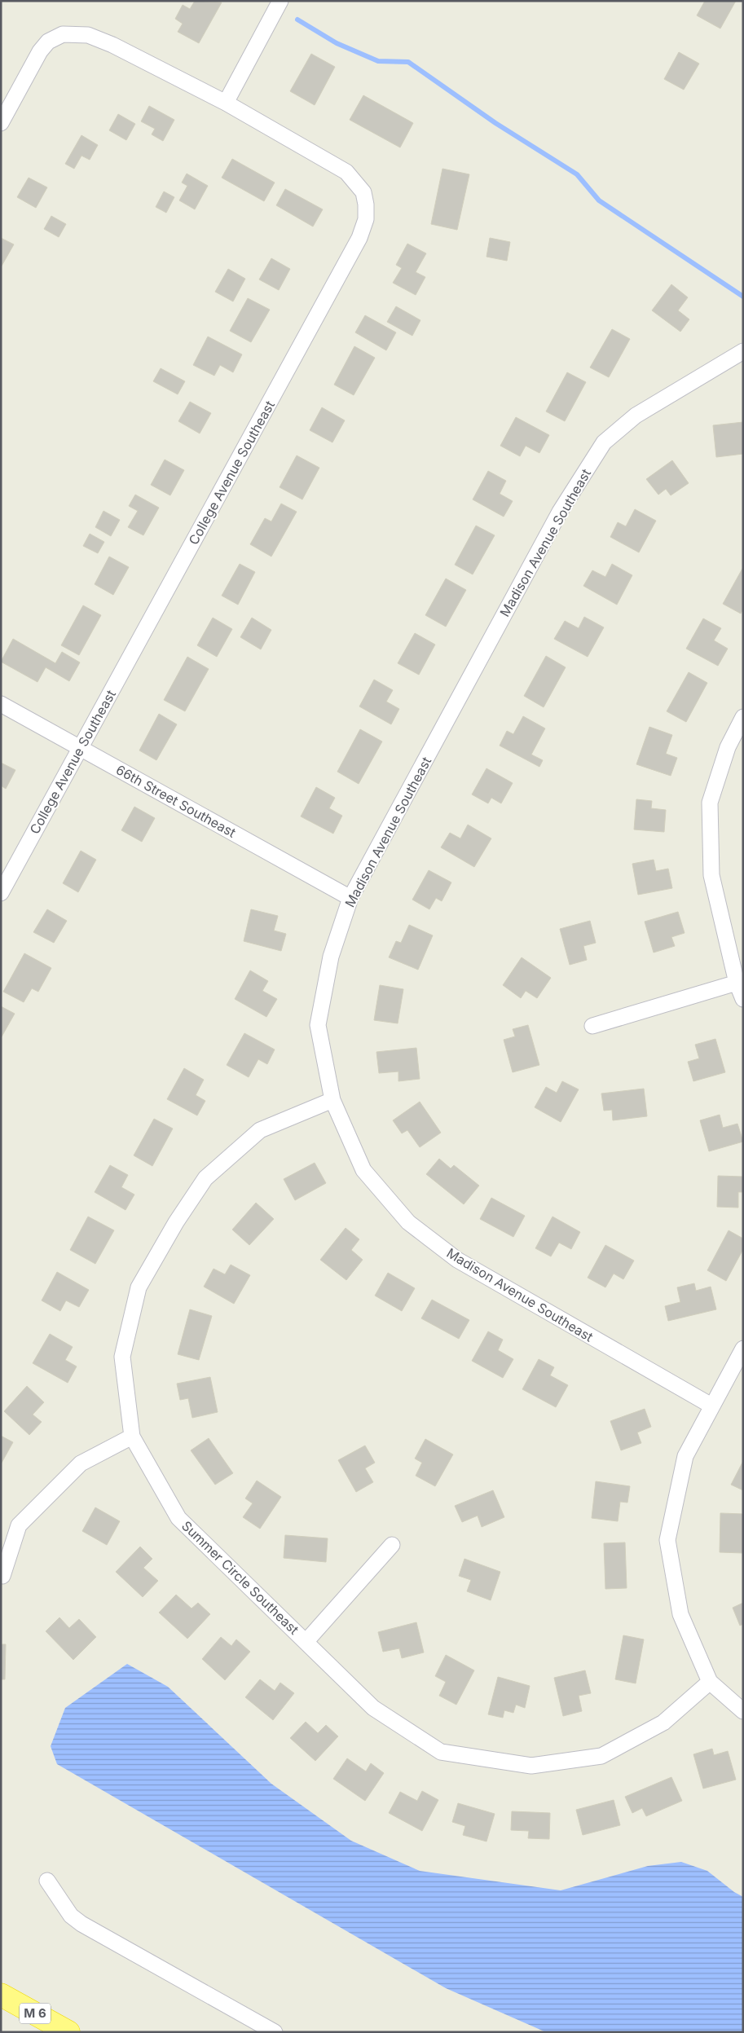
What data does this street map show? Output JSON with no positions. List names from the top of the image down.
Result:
{
  "streets": {
    "highway": ["M 6"],
    "street": [
      "College Avenue Southeast",
      "Madison Avenue Southeast",
      "66th Street Southeast",
      "Summer Circle Southeast"
    ]
  },
  "crossings": [
    ["College Avenue Southeast", "66th Street Southeast"],
    ["Madison Avenue Southeast", "66th Street Southeast"],
    ["Madison Avenue Southeast", "Summer Circle Southeast"]
  ]
}
